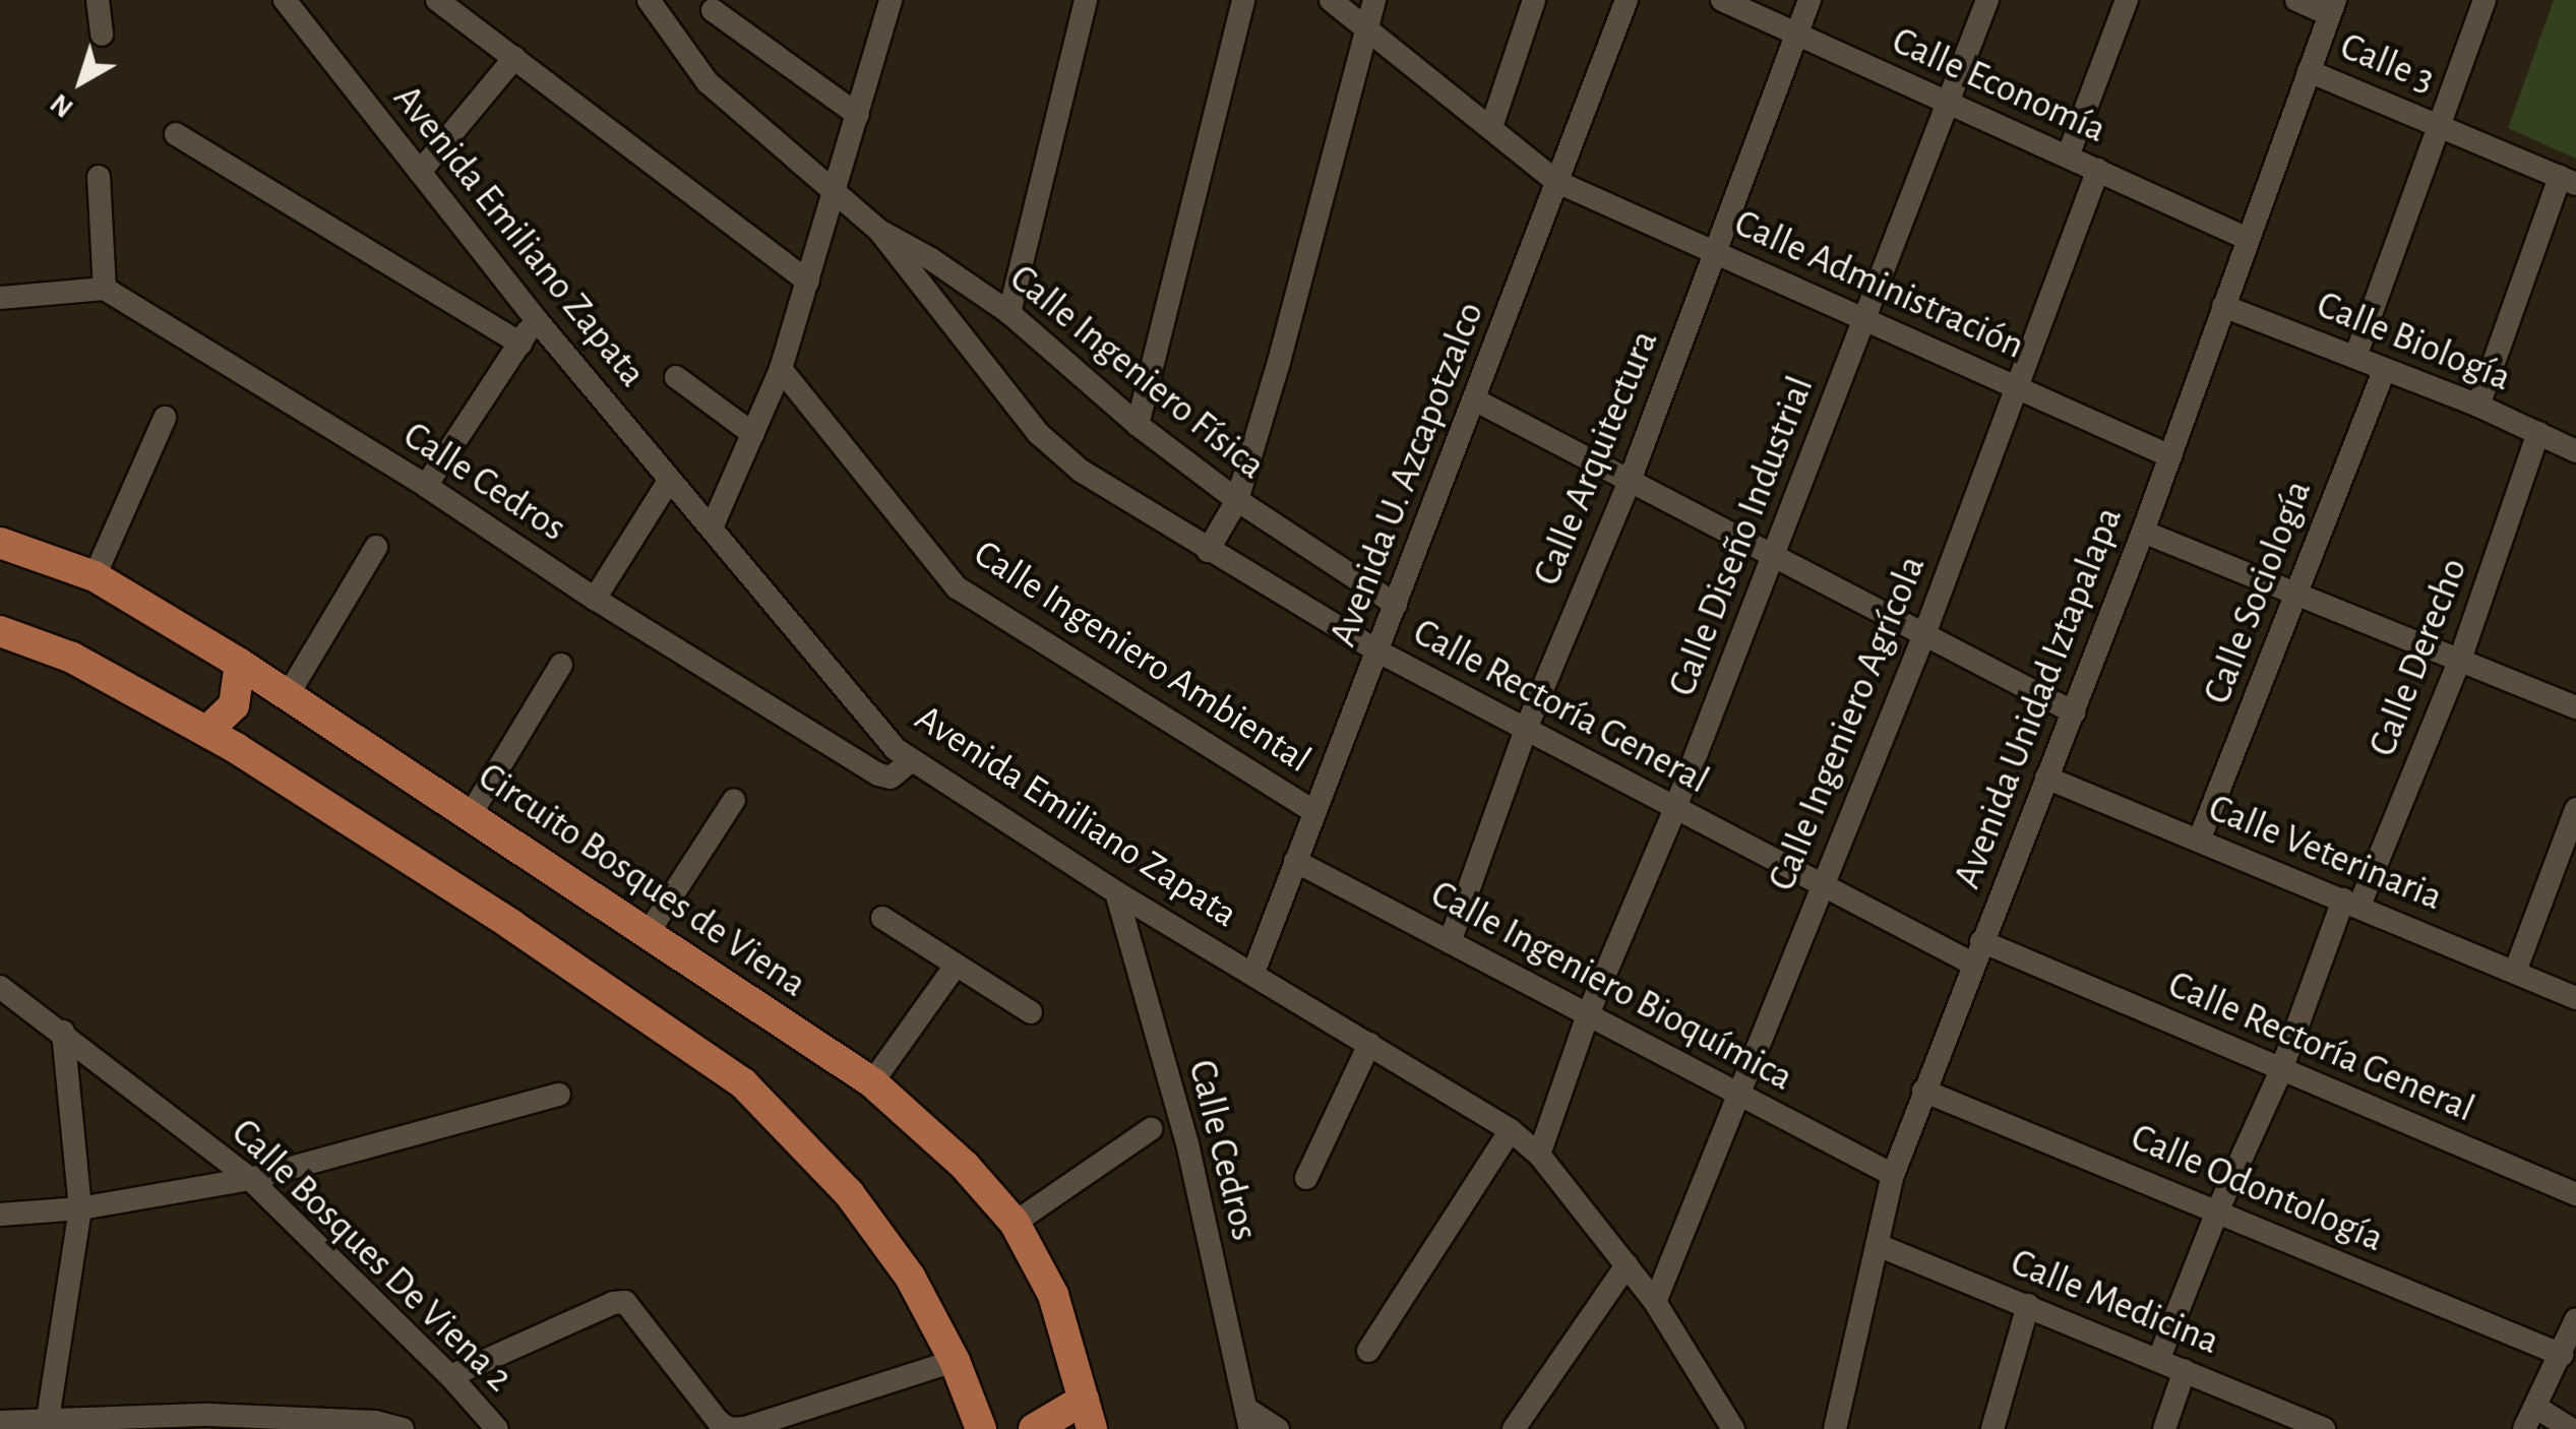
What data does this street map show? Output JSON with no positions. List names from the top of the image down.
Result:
{
  "streets": {
    "main road": ["Circuito Bosques de Viena"],
    "street": [
      "Calle 3",
      "Calle Economía",
      "Avenida Emiliano Zapata",
      "Calle Administración",
      "Calle Biología",
      "Calle Ingeniero Física",
      "Calle Arquitectura",
      "Avenida U. Azcapotzalco",
      "Calle Cedros",
      "Calle Diseño Industrial",
      "Calle Sociología",
      "Calle Ingeniero Ambiental",
      "Calle Derecho",
      "Avenida Unidad Iztapalapa",
      "Calle Rectoría General",
      "Calle Ingeniero Agrícola",
      "Calle Veterinaria",
      "Calle Ingeniero Bioquímica",
      "Calle Odontología",
      "Calle Bosques De Viena 2",
      "Calle Medicina"
    ]
  },
  "crossings": [
    ["Calle 3", "Avenida Unidad Iztapalapa"],
    ["Calle Economía", "Calle Arquitectura"],
    ["Calle Economía", "Calle Diseño Industrial"],
    ["Calle Economía", "Avenida Unidad Iztapalapa"],
    ["Calle Economía", "Calle Ingeniero Agrícola"],
    ["Avenida Emiliano Zapata", "Avenida U. Azcapotzalco"],
    ["Avenida Emiliano Zapata", "Calle Cedros"],
    ["Avenida Emiliano Zapata", "Calle Diseño Industrial"],
    ["Avenida Emiliano Zapata", "Calle Ingeniero Agrícola"],
    ["Calle Administración", "Calle Arquitectura"],
    ["Calle Administración", "Avenida U. Azcapotzalco"],
    ["Calle Administración", "Calle Diseño Industrial"],
    ["Calle Administración", "Avenida Unidad Iztapalapa"],
    ["Calle Administración", "Calle Ingeniero Agrícola"],
    ["Calle Biología", "Calle Sociología"],
    ["Calle Biología", "Calle Derecho"],
    ["Calle Biología", "Avenida Unidad Iztapalapa"],
    ["Calle Ingeniero Física", "Avenida U. Azcapotzalco"],
    ["Calle Ingeniero Física", "Calle Rectoría General"],
    ["Calle Arquitectura", "Calle Rectoría General"],
    ["Calle Arquitectura", "Calle Ingeniero Bioquímica"],
    ["Avenida U. Azcapotzalco", "Calle Ingeniero Ambiental"],
    ["Avenida U. Azcapotzalco", "Calle Rectoría General"],
    ["Avenida U. Azcapotzalco", "Calle Ingeniero Bioquímica"],
    ["Calle Diseño Industrial", "Calle Rectoría General"],
    ["Calle Diseño Industrial", "Calle Ingeniero Bioquímica"],
    ["Calle Sociología", "Calle Veterinaria"],
    ["Calle Derecho", "Calle Rectoría General"],
    ["Calle Derecho", "Calle Veterinaria"],
    ["Calle Derecho", "Calle Odontología"],
    ["Calle Derecho", "Calle Medicina"],
    ["Avenida Unidad Iztapalapa", "Calle Rectoría General"],
    ["Avenida Unidad Iztapalapa", "Calle Veterinaria"],
    ["Avenida Unidad Iztapalapa", "Calle Ingeniero Bioquímica"],
    ["Avenida Unidad Iztapalapa", "Calle Odontología"],
    ["Avenida Unidad Iztapalapa", "Calle Medicina"],
    ["Calle Rectoría General", "Calle Ingeniero Agrícola"],
    ["Calle Ingeniero Agrícola", "Calle Ingeniero Bioquímica"]
  ],
  "north": "bottom left"
}
